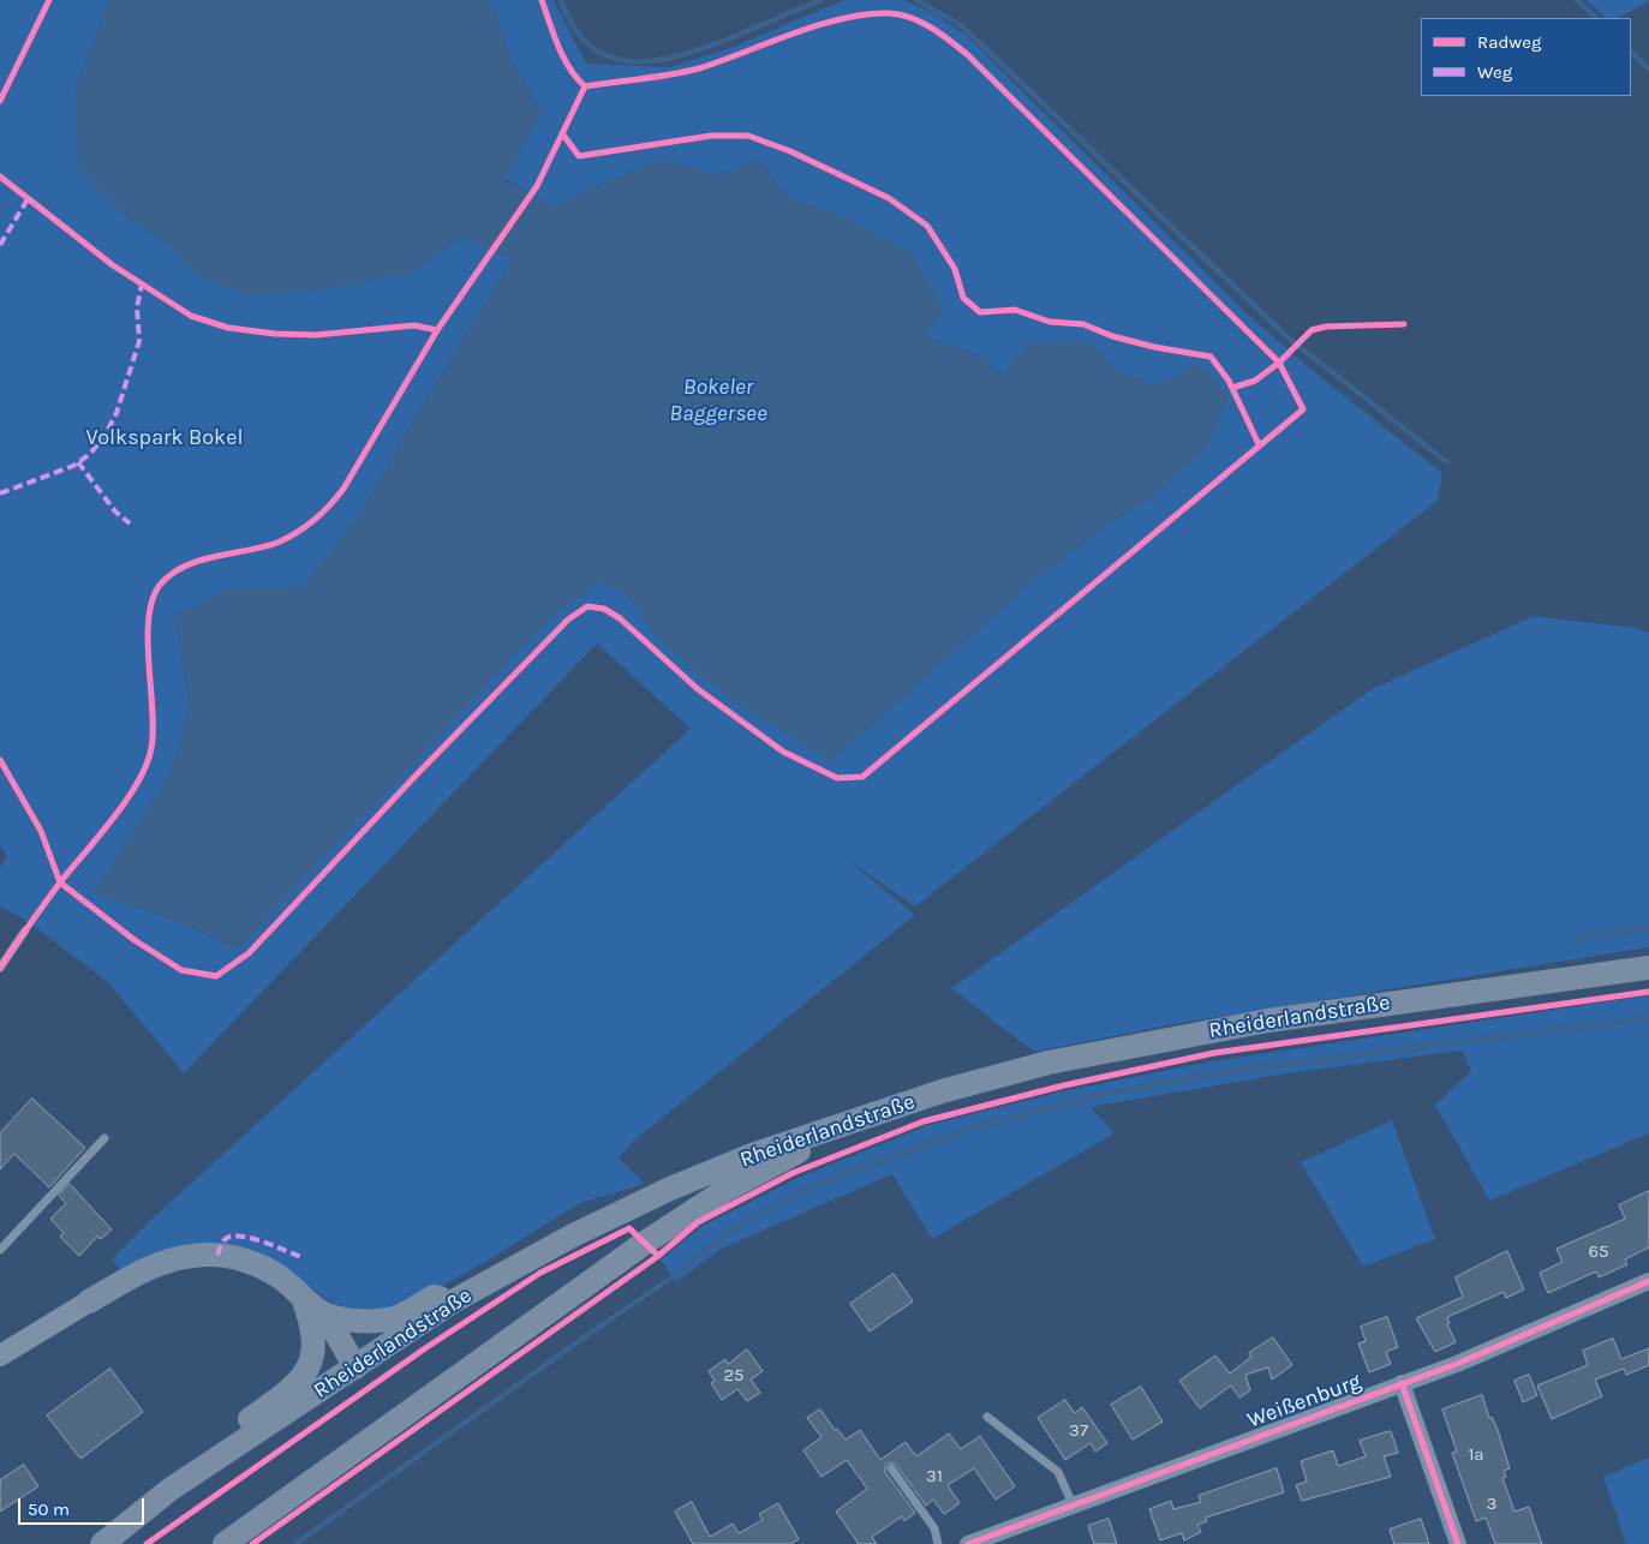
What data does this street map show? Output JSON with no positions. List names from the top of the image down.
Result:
{
  "streets": {
    "main road": ["Rheiderlandstraße"],
    "street": ["Weißenburg"]
  },
  "water": ["Bokeler Baggersee"],
  "parks": ["Volkspark Bokel"],
  "house_numbers": [
    "65",
    "25",
    "37",
    "1a",
    "31",
    "3"
  ],
  "legend": ["Radweg", "Weg"],
  "scale_bar": "50 m"
}
